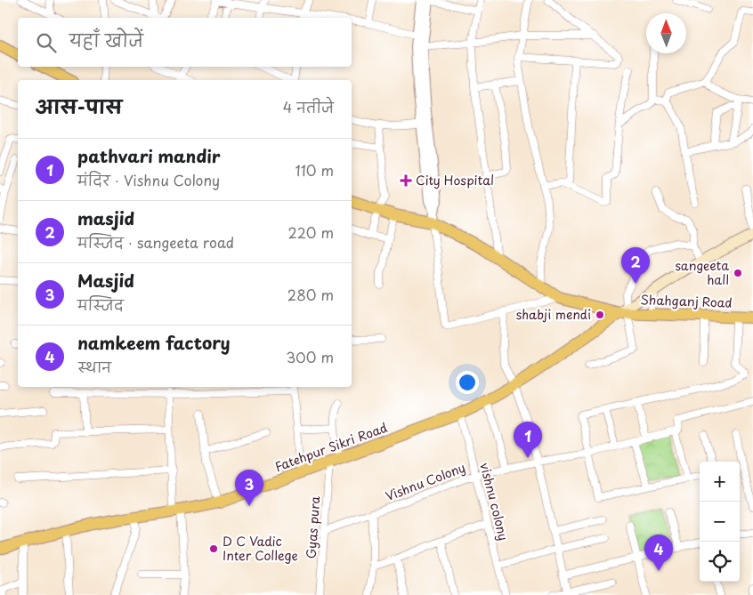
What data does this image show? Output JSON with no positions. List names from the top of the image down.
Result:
{
  "streets": {
    "main road": ["Shahganj Road", "Fatehpur Sikri Road"],
    "street": ["Vishnu Colony", "vishnu colony", "Gyas pura"]
  },
  "crossings": [
    ["Shahganj Road", "Fatehpur Sikri Road"],
    ["Fatehpur Sikri Road", "vishnu colony"],
    ["Fatehpur Sikri Road", "Gyas pura"],
    ["Vishnu Colony", "vishnu colony"],
    ["Vishnu Colony", "Gyas pura"]
  ],
  "places": {
    "health": ["City Hospital"],
    "other": ["sangeeta hall", "shabji mendi", "D C Vadic Inter College"]
  },
  "north": "top",
  "page": {
    "search": "यहाँ खोजें",
    "heading": ["आस-पास", "4 नतीजे"],
    "list": [
      {
        "mark": "1",
        "name": "pathvari mandir",
        "note": "मंदिर · Vishnu Colony",
        "value": "110 m"
      },
      {
        "mark": "2",
        "name": "masjid",
        "note": "मस्जिद · sangeeta road",
        "value": "220 m"
      },
      {
        "mark": "3",
        "name": "Masjid",
        "note": "मस्जिद",
        "value": "280 m"
      },
      {
        "mark": "4",
        "name": "namkeem factory",
        "note": "स्थान",
        "value": "300 m"
      }
    ],
    "pins": [
      "2",
      "1",
      "3",
      "4"
    ],
    "map_buttons": ["+", "−"]
  }
}
